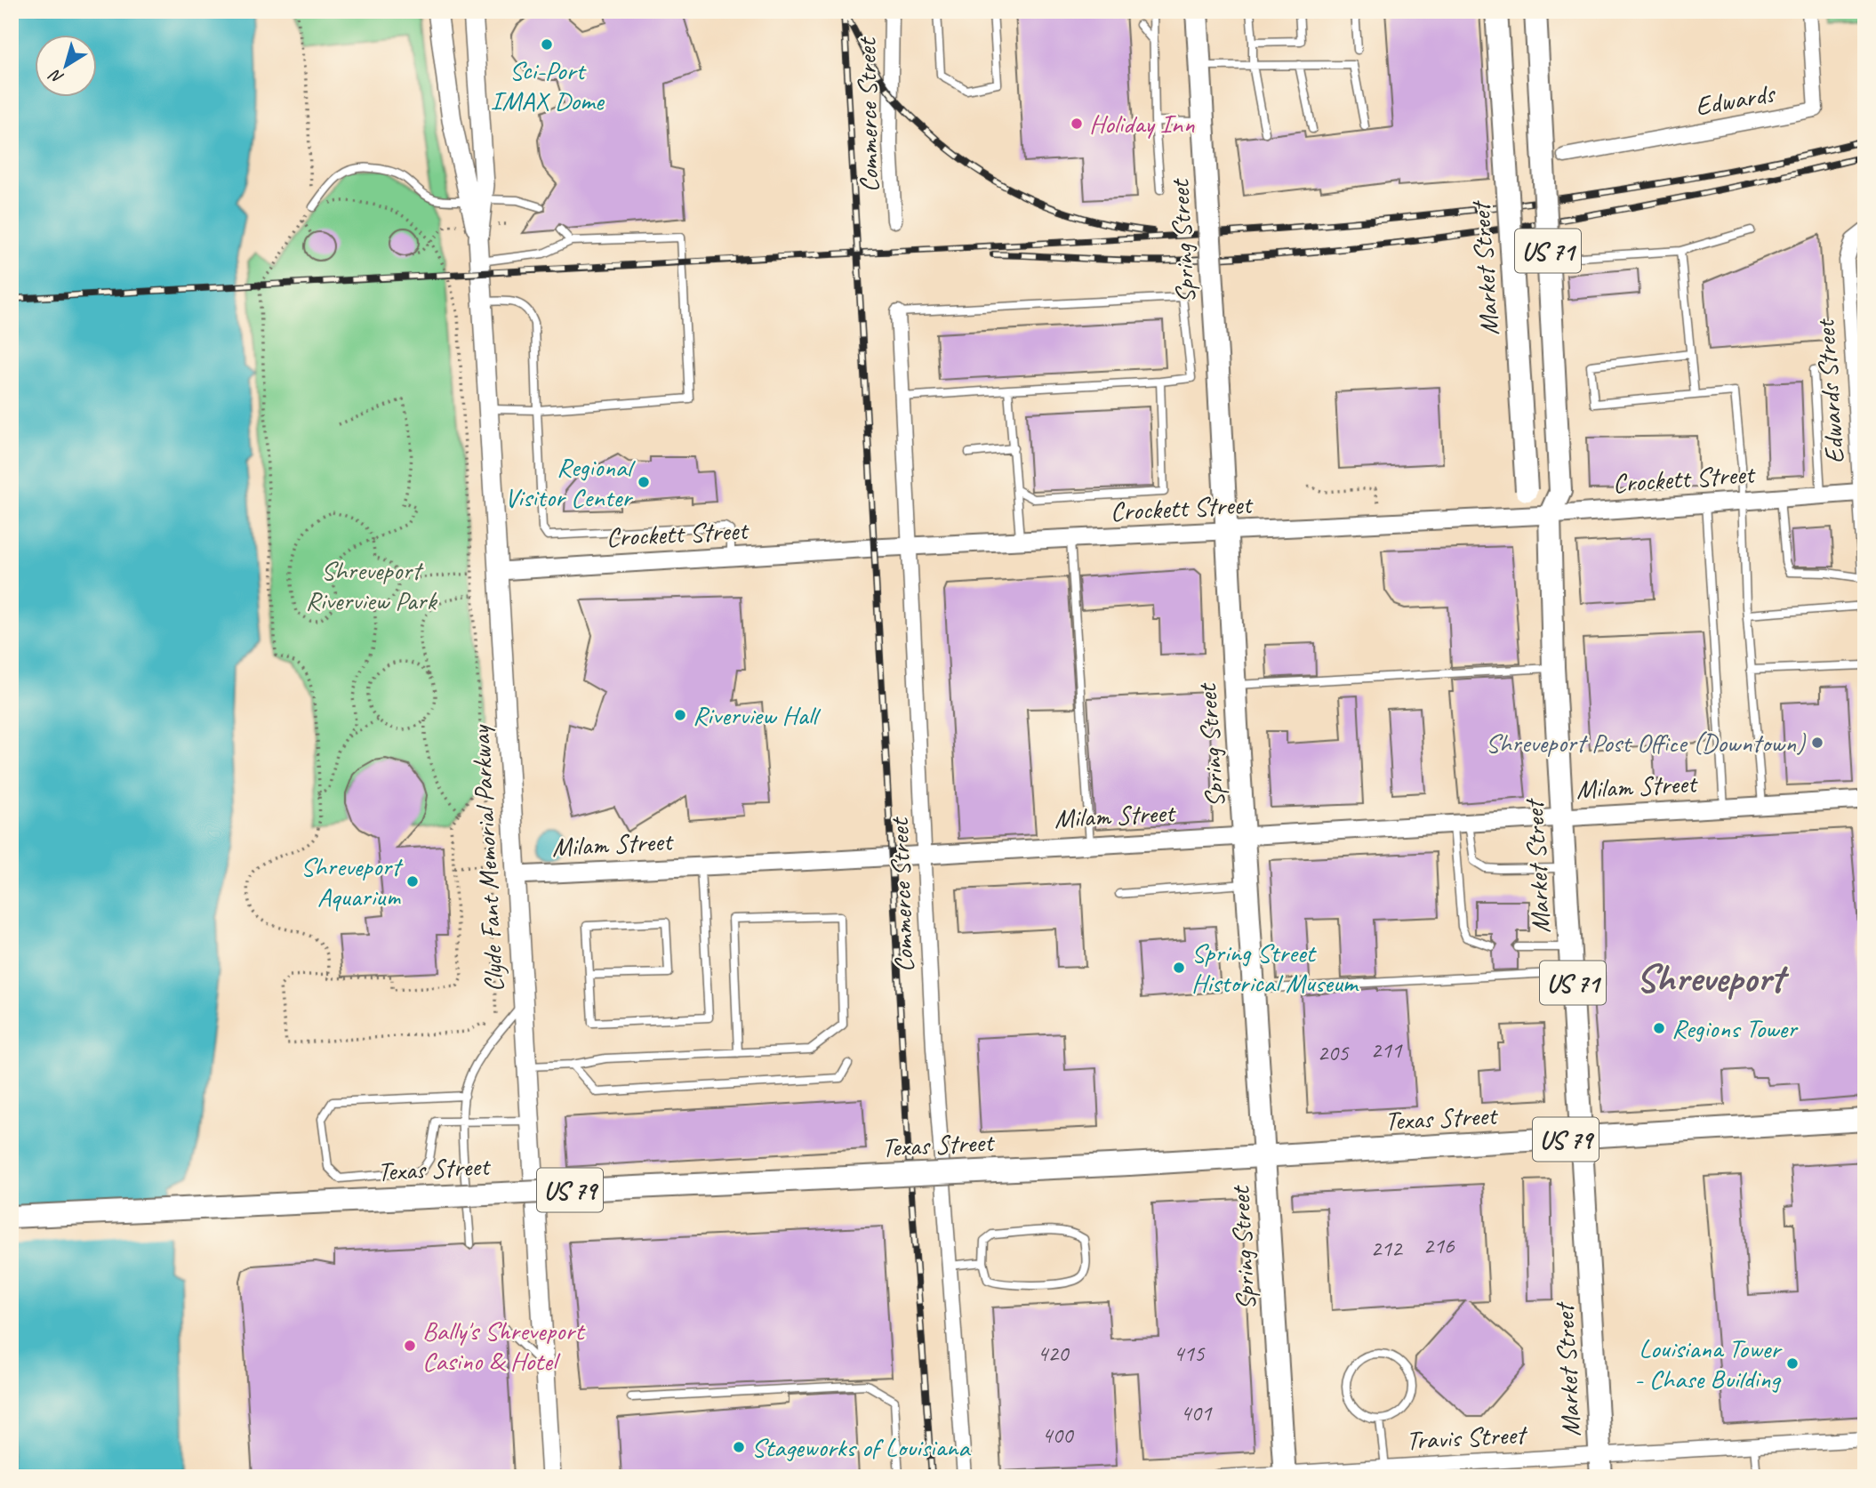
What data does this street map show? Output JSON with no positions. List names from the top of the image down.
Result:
{
  "streets": {
    "main road": [
      "Spring Street",
      "US 71",
      "Market Street",
      "Clyde Fant Memorial Parkway",
      "Texas Street",
      "US 79"
    ],
    "street": [
      "Edwards",
      "Commerce Street",
      "Edwards Street",
      "Crockett Street",
      "Milam Street",
      "Travis Street"
    ]
  },
  "crossings": [
    ["Commerce Street", "Crockett Street"],
    ["Commerce Street", "Milam Street"],
    ["Spring Street", "Crockett Street"],
    ["Spring Street", "Milam Street"],
    ["Spring Street", "Texas Street"],
    ["Spring Street", "Travis Street"],
    ["Market Street", "Crockett Street"],
    ["Market Street", "Milam Street"],
    ["Market Street", "Texas Street"],
    ["Market Street", "Travis Street"],
    ["Edwards Street", "Crockett Street"],
    ["Crockett Street", "Clyde Fant Memorial Parkway"],
    ["Milam Street", "Clyde Fant Memorial Parkway"]
  ],
  "districts": ["Shreveport"],
  "parks": ["Shreveport Riverview Park"],
  "places": [
    "Sci-Port IMAX Dome",
    "Holiday Inn",
    "Regional Visitor Center",
    "Riverview Hall",
    "Shreveport Post Office (Downtown)",
    "Shreveport Aquarium",
    "Spring Street Historical Museum",
    "Regions Tower",
    "Bally's Shreveport Casino & Hotel",
    "Louisiana Tower - Chase Building",
    "Stageworks of Louisiana"
  ],
  "house_numbers": [
    "211",
    "205",
    "216",
    "212",
    "420",
    "415",
    "401",
    "400"
  ],
  "north": "bottom left"
}
